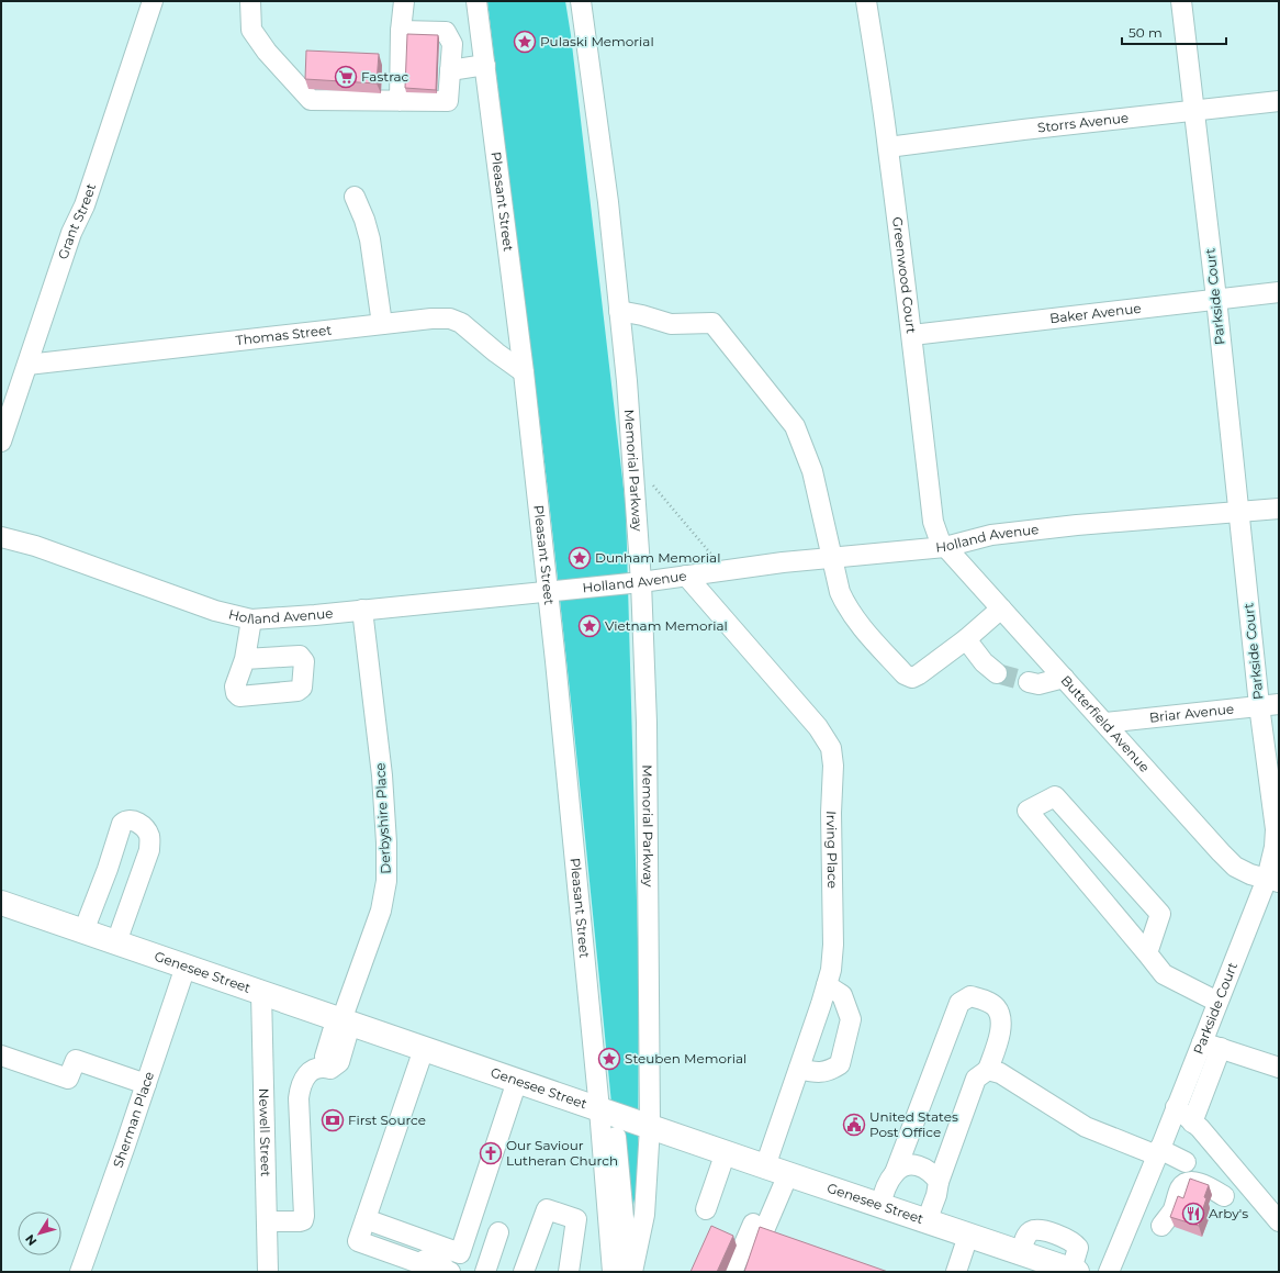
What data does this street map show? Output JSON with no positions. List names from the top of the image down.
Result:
{
  "streets": {
    "main road": ["Genesee Street"],
    "street": [
      "Storrs Avenue",
      "Pleasant Street",
      "Grant Street",
      "Greenwood Court",
      "Parkside Court",
      "Baker Avenue",
      "Thomas Street",
      "Memorial Parkway",
      "Holland Avenue",
      "Briar Avenue",
      "Butterfield Avenue",
      "Derbyshire Place",
      "Irving Place",
      "Sherman Place",
      "Newell Street"
    ]
  },
  "crossings": [
    ["Storrs Avenue", "Greenwood Court"],
    ["Storrs Avenue", "Parkside Court"],
    ["Pleasant Street", "Thomas Street"],
    ["Pleasant Street", "Holland Avenue"],
    ["Pleasant Street", "Genesee Street"],
    ["Grant Street", "Thomas Street"],
    ["Greenwood Court", "Baker Avenue"],
    ["Greenwood Court", "Holland Avenue"],
    ["Greenwood Court", "Butterfield Avenue"],
    ["Parkside Court", "Baker Avenue"],
    ["Parkside Court", "Holland Avenue"],
    ["Parkside Court", "Briar Avenue"],
    ["Parkside Court", "Butterfield Avenue"],
    ["Memorial Parkway", "Holland Avenue"],
    ["Memorial Parkway", "Genesee Street"],
    ["Holland Avenue", "Butterfield Avenue"],
    ["Holland Avenue", "Derbyshire Place"],
    ["Holland Avenue", "Irving Place"],
    ["Briar Avenue", "Butterfield Avenue"],
    ["Derbyshire Place", "Genesee Street"],
    ["Irving Place", "Genesee Street"],
    ["Genesee Street", "Sherman Place"],
    ["Genesee Street", "Newell Street"]
  ],
  "places": {
    "place": [
      "Pulaski Memorial",
      "Dunham Memorial",
      "Vietnam Memorial",
      "Steuben Memorial"
    ],
    "supermarket": ["Fastrac"],
    "bank": ["First Source"],
    "public building": ["United States Post Office"],
    "church": ["Our Saviour Lutheran Church"],
    "restaurant": ["Arby's"]
  },
  "scale_bar": "50 m",
  "north": "bottom left"
}
